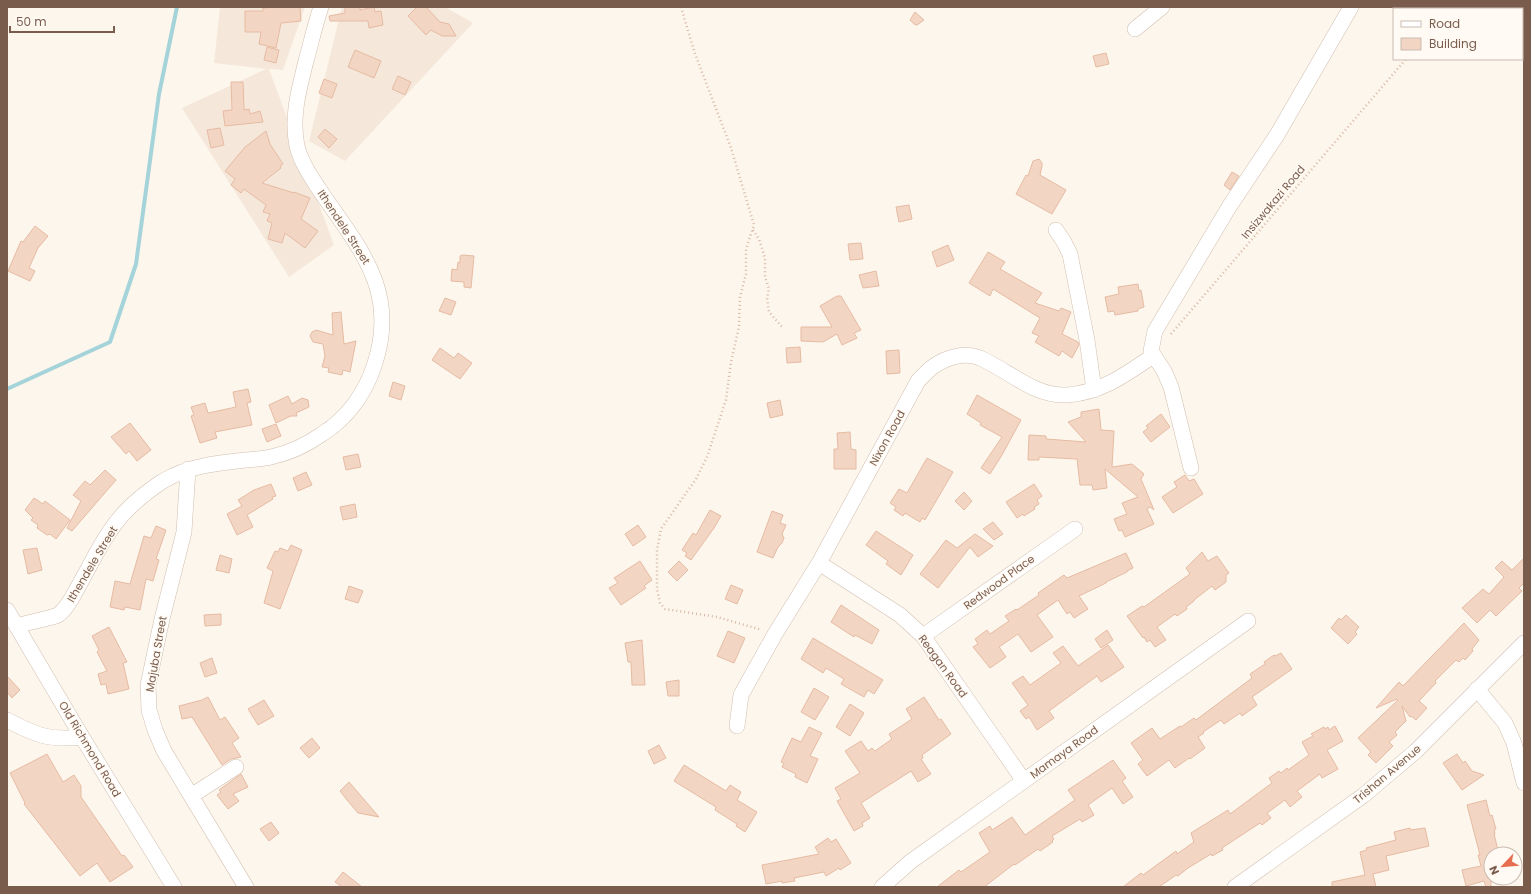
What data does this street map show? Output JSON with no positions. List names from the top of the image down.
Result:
{
  "streets": {
    "street": [
      "Ithendele Street",
      "Nixon Road",
      "Redwood Place",
      "Majuba Street",
      "Reagan Road",
      "Old Richmond Road",
      "Mamaya Road",
      "Trishan Avenue"
    ],
    "path": ["Insizwakazi Road"]
  },
  "crossings": [
    ["Ithendele Street", "Majuba Street"],
    ["Ithendele Street", "Old Richmond Road"],
    ["Nixon Road", "Reagan Road"],
    ["Redwood Place", "Reagan Road"],
    ["Reagan Road", "Mamaya Road"]
  ],
  "legend": ["Road", "Building"],
  "scale_bar": "50 m",
  "north": "bottom left"
}
